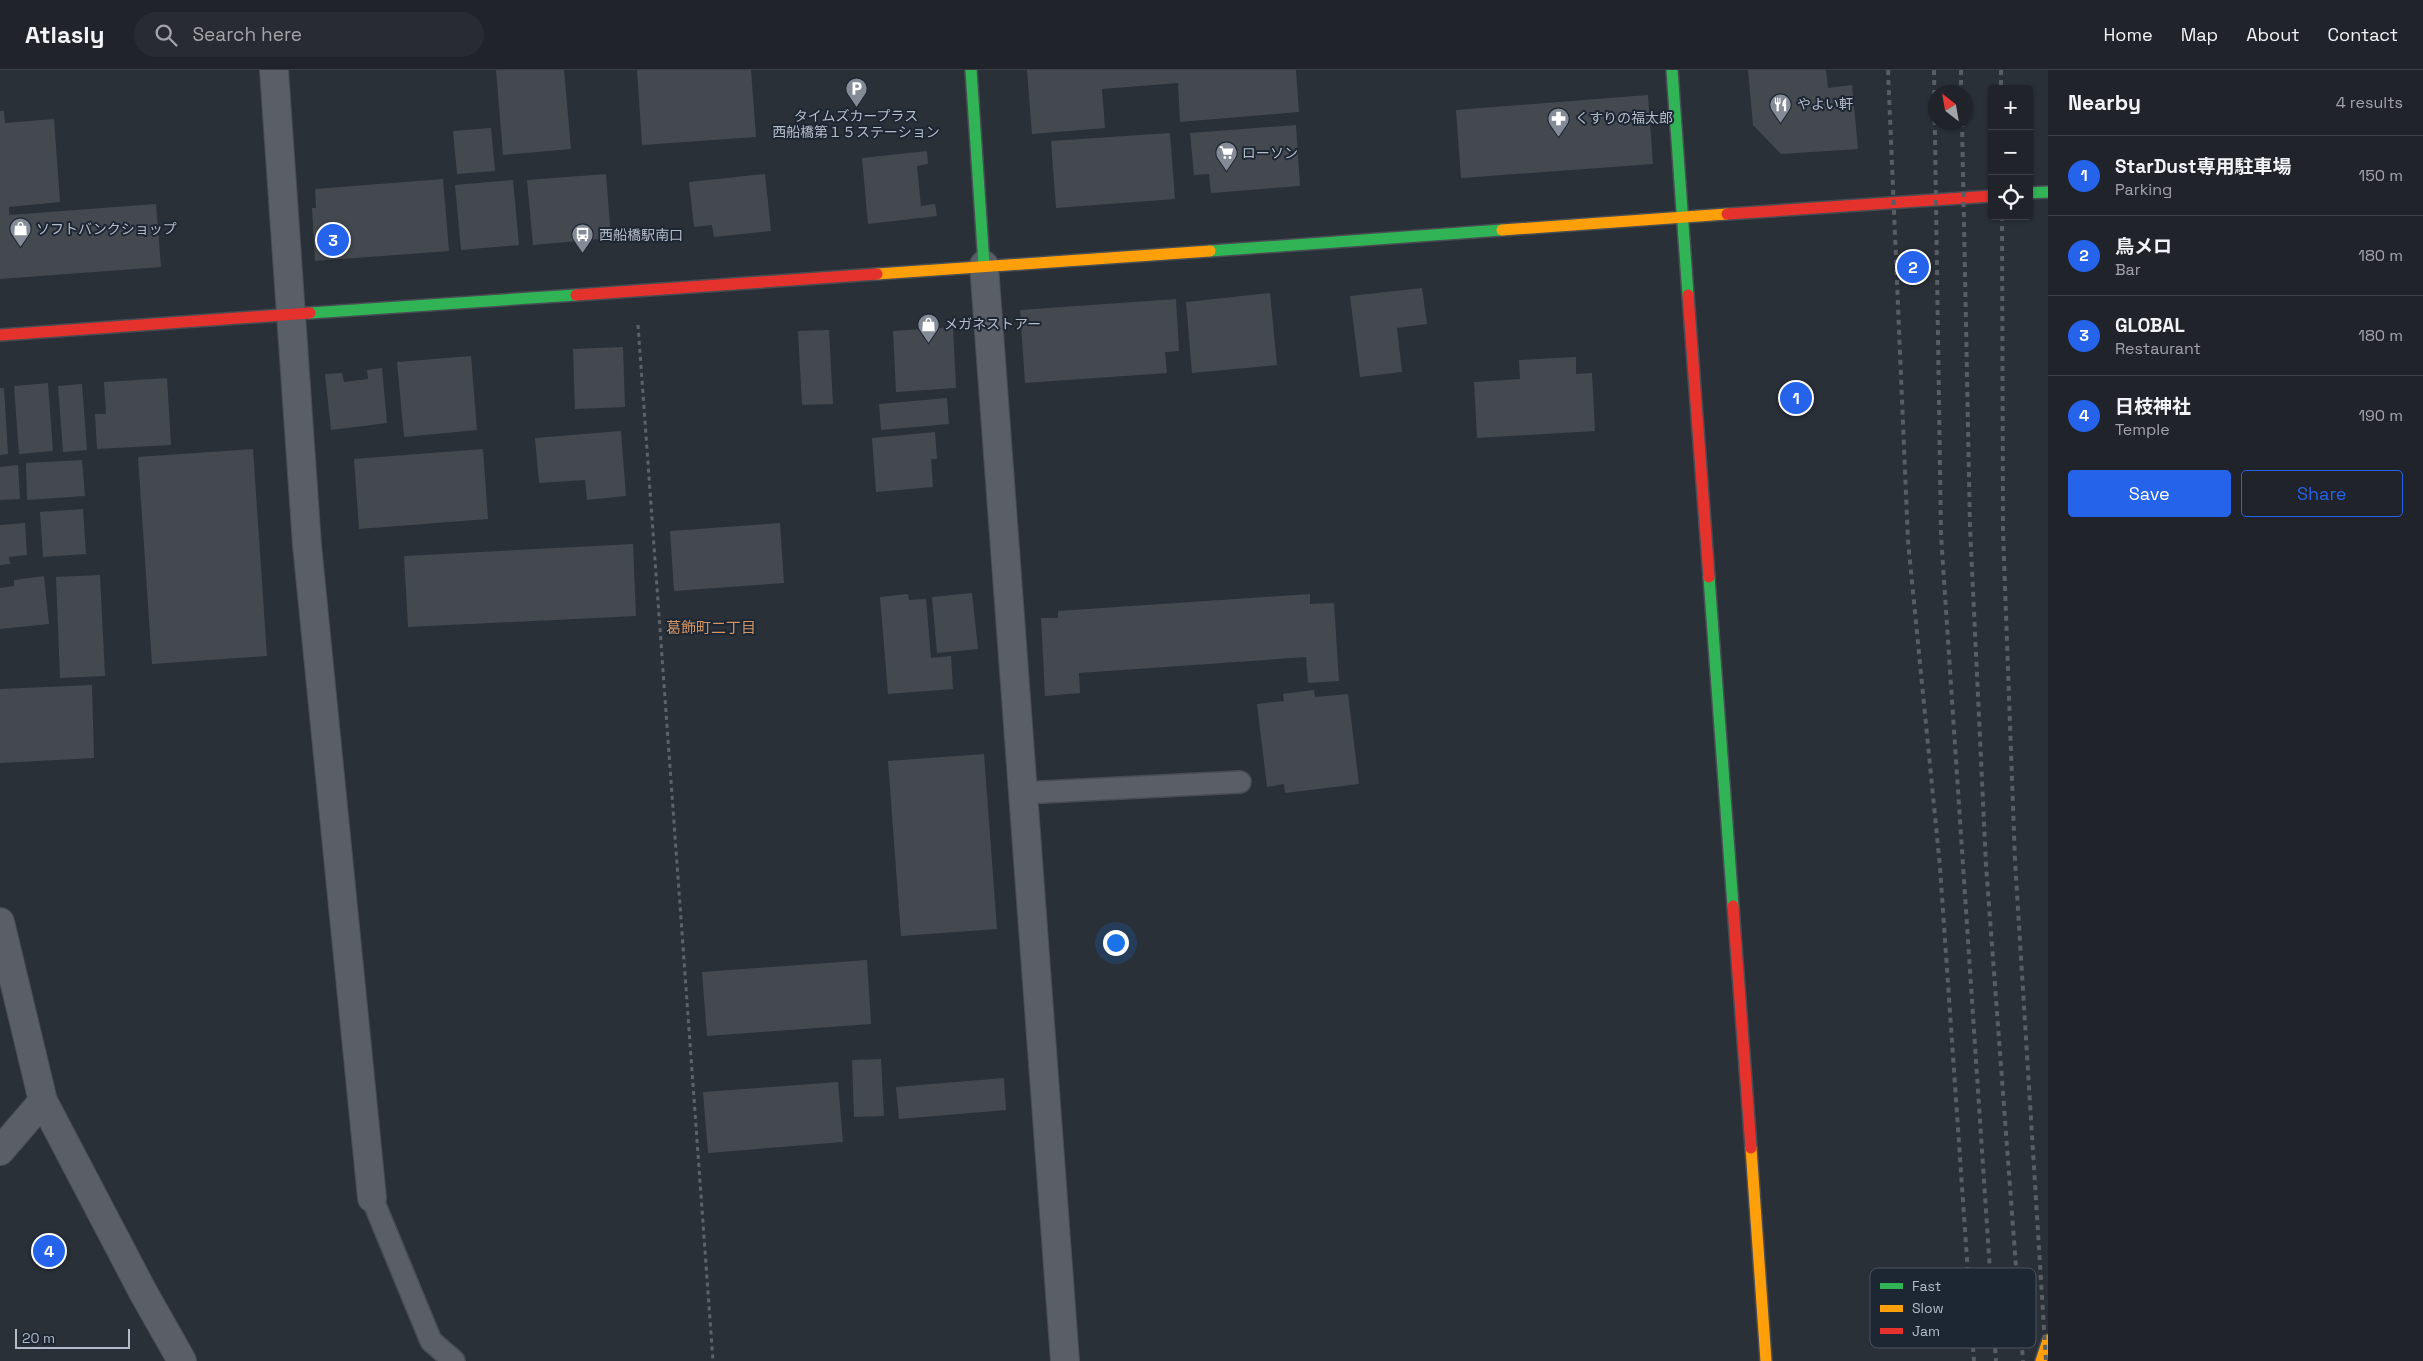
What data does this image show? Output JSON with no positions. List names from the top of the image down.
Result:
{
  "districts": ["葛飾町二丁目"],
  "places": {
    "parking": ["タイムズカープラス 西船橋第１５ステーション"],
    "restaurant": ["やよい軒"],
    "pharmacy": ["くすりの福太郎"],
    "supermarket": ["ローソン"],
    "shop": ["ソフトバンクショップ", "メガネストアー"],
    "bus stop": ["西船橋駅南口"]
  },
  "legend": ["Fast", "Slow", "Jam"],
  "scale_bar": "20 m",
  "north": "top left",
  "page": {
    "header": "Atlasly",
    "search": "Search here",
    "nav": [
      "Home",
      "Map",
      "About",
      "Contact"
    ],
    "heading": ["Nearby", "4 results"],
    "map_buttons": ["+", "−"],
    "list": [
      {
        "mark": "1",
        "name": "StarDust専用駐車場",
        "note": "Parking",
        "value": "150 m"
      },
      {
        "mark": "2",
        "name": "鳥メロ",
        "note": "Bar",
        "value": "180 m"
      },
      {
        "mark": "3",
        "name": "GLOBAL",
        "note": "Restaurant",
        "value": "180 m"
      },
      {
        "mark": "4",
        "name": "日枝神社",
        "note": "Temple",
        "value": "190 m"
      }
    ],
    "pins": [
      "3",
      "2",
      "1",
      "4"
    ],
    "buttons": ["Save", "Share"],
    "scale": "20 m"
  }
}
